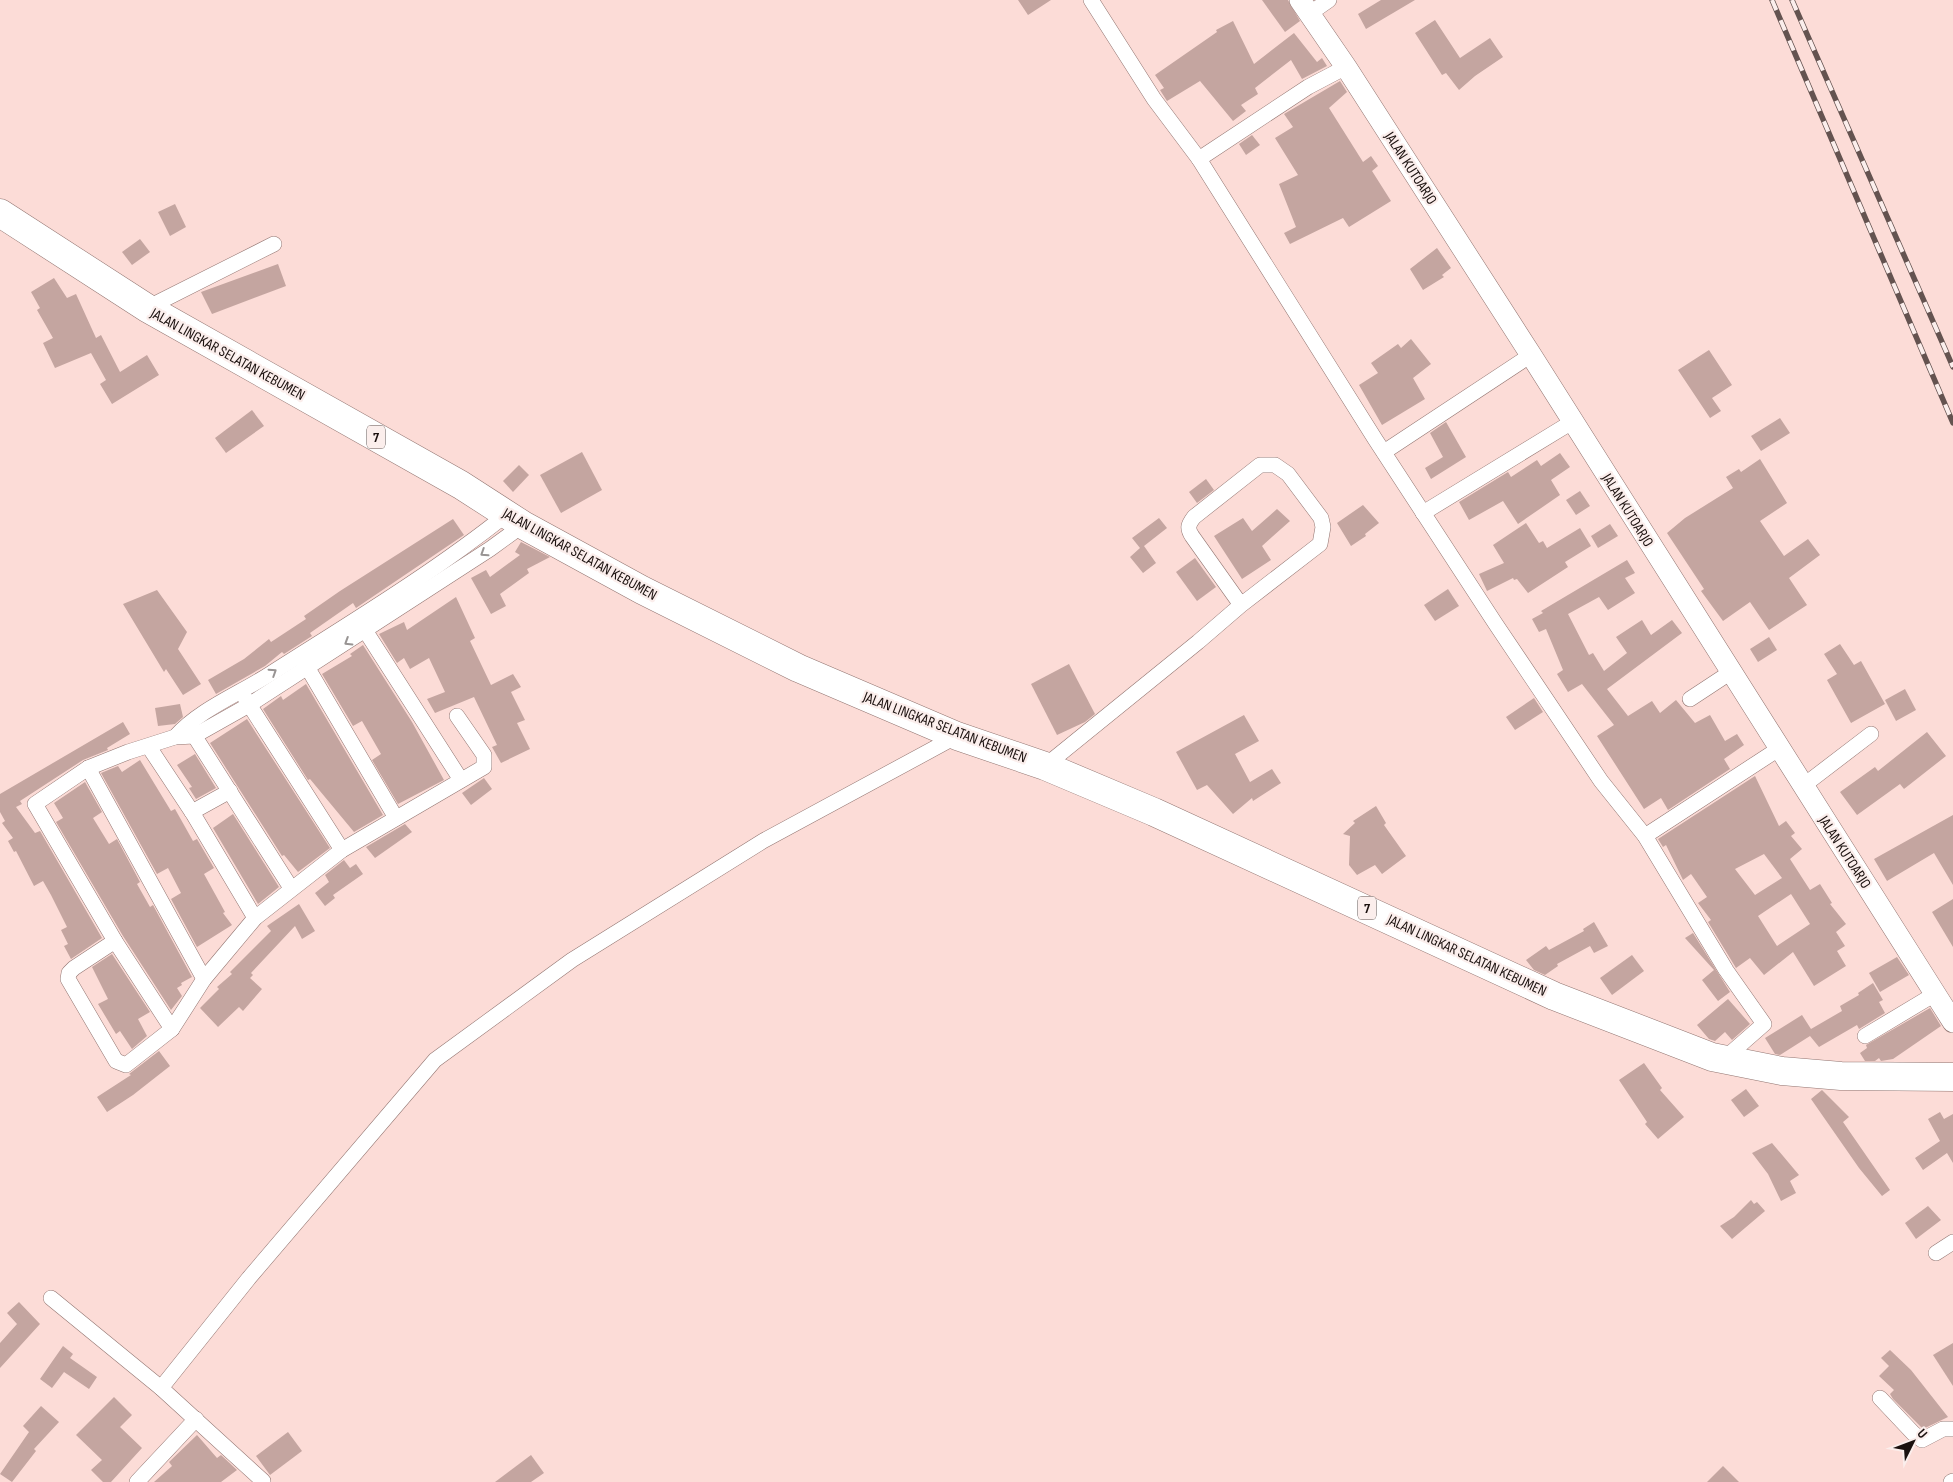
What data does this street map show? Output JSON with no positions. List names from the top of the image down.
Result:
{
  "streets": {
    "highway": ["JALAN LINGKAR SELATAN KEBUMEN", "7"],
    "main road": ["JALAN KUTOARJO"]
  },
  "north": "top right"
}
